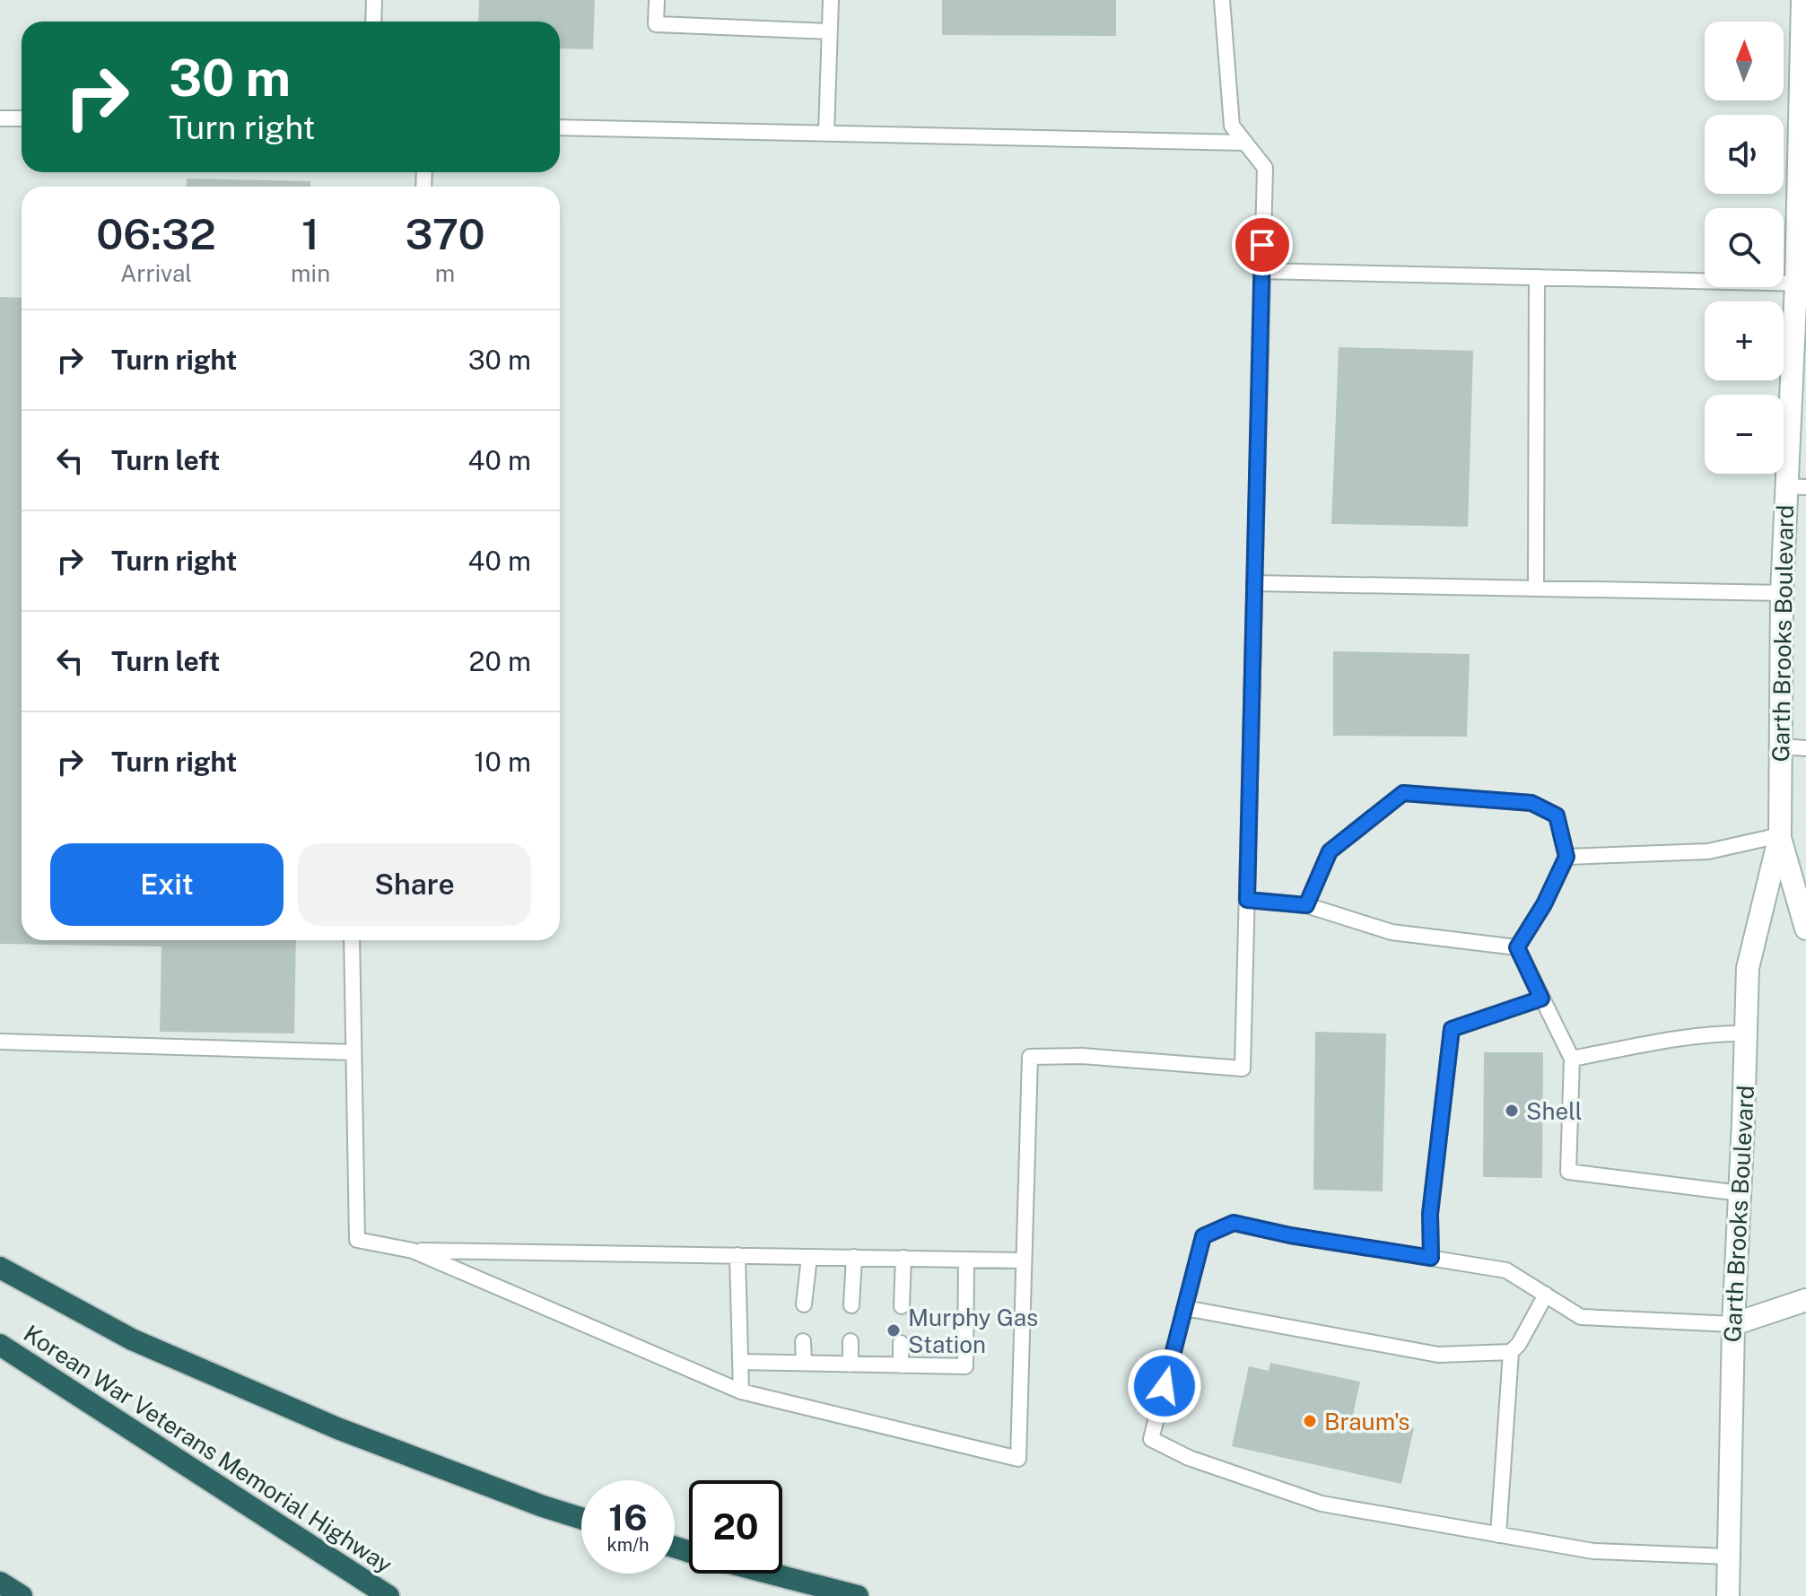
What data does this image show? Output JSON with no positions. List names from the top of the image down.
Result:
{
  "streets": {
    "highway": ["Korean War Veterans Memorial Highway"],
    "street": ["Garth Brooks Boulevard"]
  },
  "places": ["Shell", "Murphy Gas Station", "Braum's"],
  "north": "top",
  "page": {
    "map_buttons": ["+", "−"],
    "turn": ["30 m", "Turn right"],
    "eta": [
      "06:32",
      "Arrival",
      "1",
      "min",
      "370",
      "m"
    ],
    "list": [
      {
        "name": "Turn right",
        "value": "30 m"
      },
      {
        "name": "Turn left",
        "value": "40 m"
      },
      {
        "name": "Turn right",
        "value": "40 m"
      },
      {
        "name": "Turn left",
        "value": "20 m"
      },
      {
        "name": "Turn right",
        "value": "10 m"
      }
    ],
    "buttons": ["Exit", "Share"],
    "speed": "16 km/h",
    "limit": "20"
  }
}
